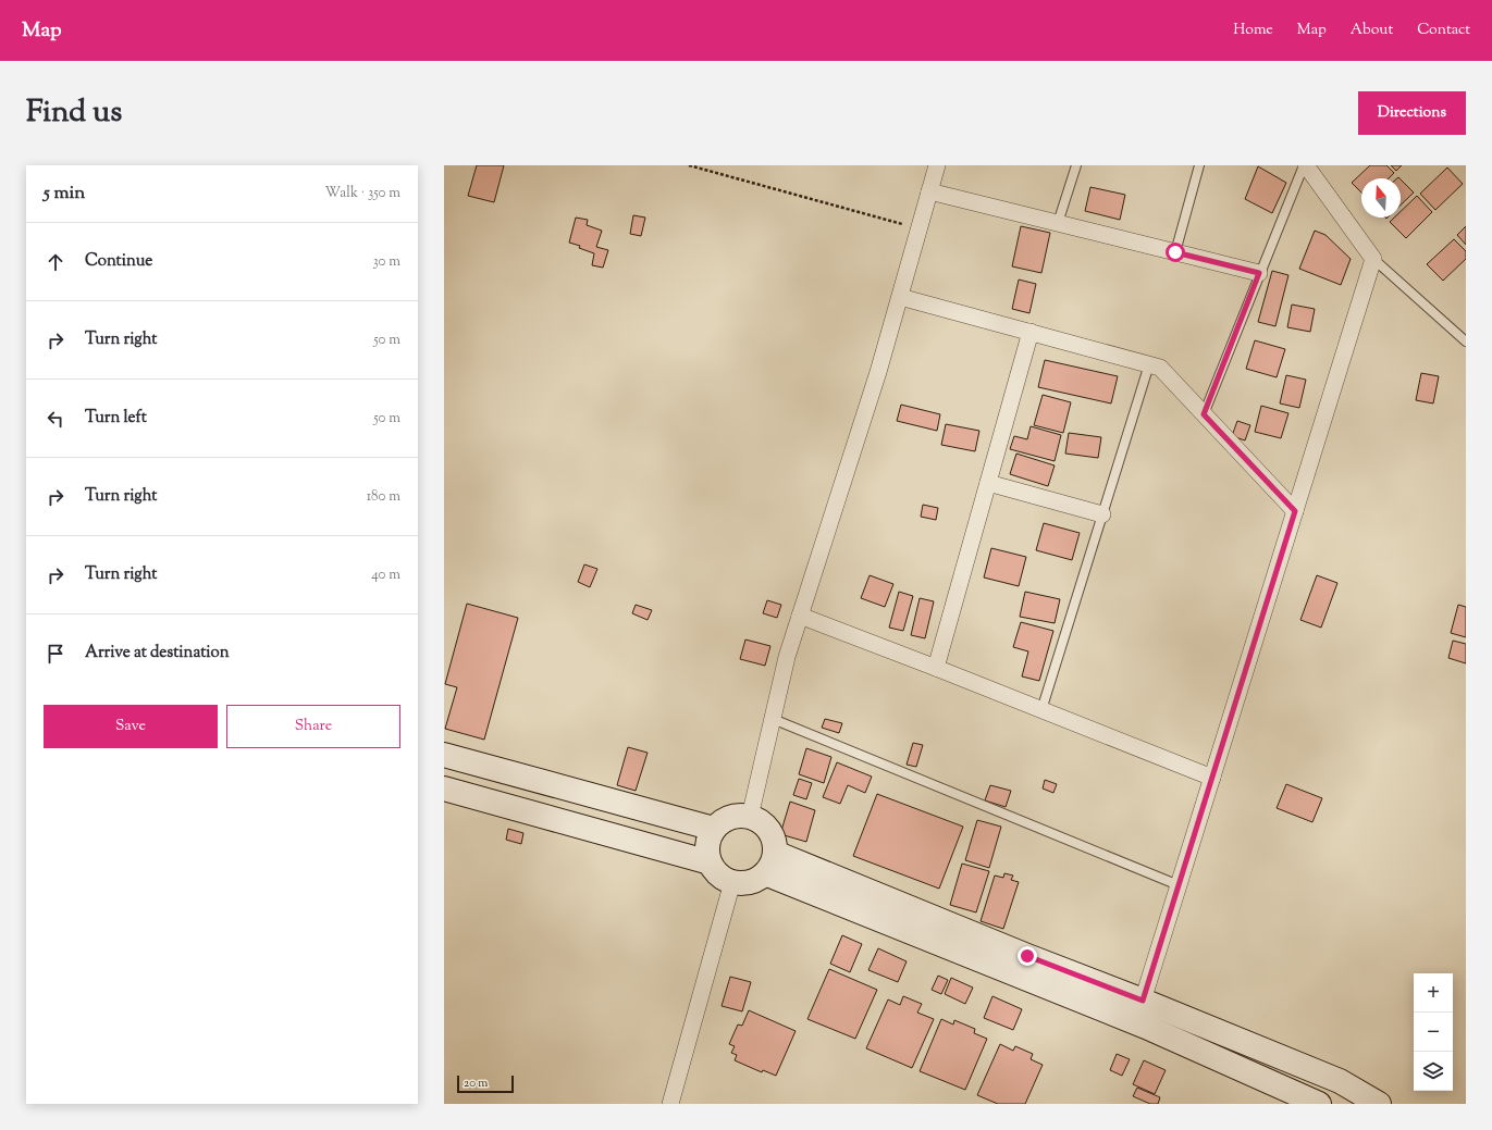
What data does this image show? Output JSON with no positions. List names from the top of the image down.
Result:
{
  "scale_bar": "20 m",
  "north": "top",
  "page": {
    "header": "Map",
    "nav": [
      "Home",
      "Map",
      "About",
      "Contact"
    ],
    "title": "Find us",
    "buttons": [
      "Directions",
      ["Save", "Share"]
    ],
    "heading": ["5 min", "Walk · 350 m"],
    "list": [
      ["Continue", "30 m"],
      ["Turn right", "50 m"],
      ["Turn left", "50 m"],
      ["Turn right", "180 m"],
      ["Turn right", "40 m"],
      "Arrive at destination"
    ],
    "map_buttons": ["+", "−"],
    "scale": "20 m"
  }
}
